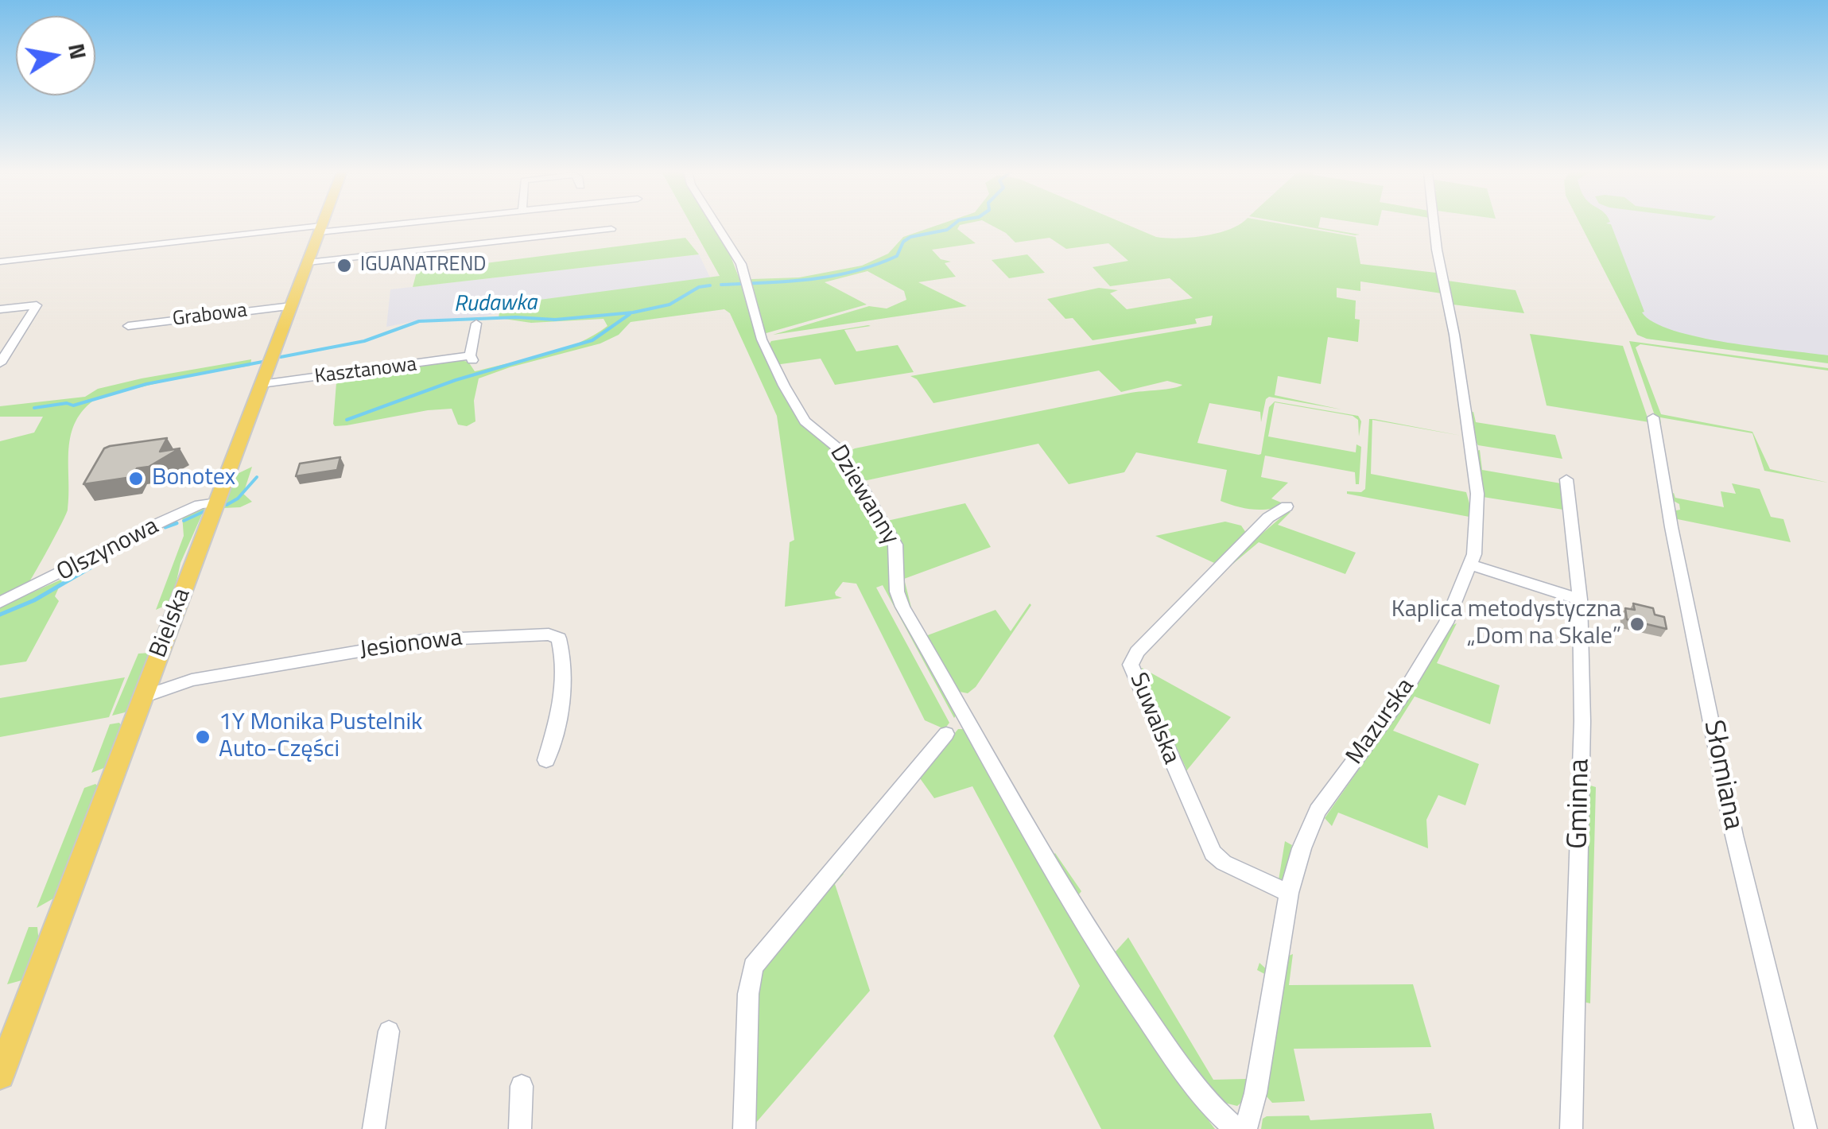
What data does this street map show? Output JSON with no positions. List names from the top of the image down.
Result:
{
  "streets": {
    "main road": ["Bielska"],
    "street": [
      "Grabowa",
      "Kasztanowa",
      "Dziewanny",
      "Olszynowa",
      "Jesionowa",
      "Suwalska",
      "Mazurska",
      "Słomiana",
      "Gminna"
    ]
  },
  "crossings": [
    ["Grabowa", "Bielska"],
    ["Kasztanowa", "Bielska"],
    ["Olszynowa", "Bielska"],
    ["Bielska", "Jesionowa"],
    ["Suwalska", "Mazurska"]
  ],
  "water": ["Rudawka"],
  "places": [
    "IGUANATREND",
    "Bonotex",
    "Kaplica metodystyczna „Dom na Skale”",
    "1Y Monika Pustelnik Auto-Części"
  ],
  "north": "right"
}
